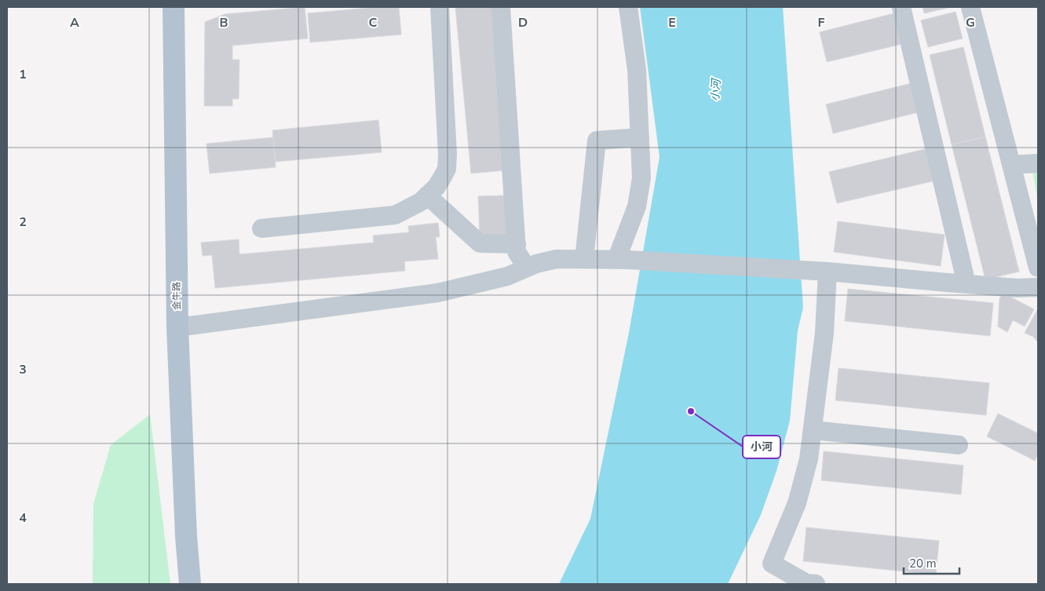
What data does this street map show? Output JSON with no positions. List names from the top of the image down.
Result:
{
  "streets": {
    "main road": ["金牛路"]
  },
  "water": ["小河"],
  "places": ["小河"],
  "scale_bar": "20 m",
  "grid": {
    "columns": [
      "A",
      "B",
      "C",
      "D",
      "E",
      "F",
      "G"
    ],
    "rows": [
      "1",
      "2",
      "3",
      "4"
    ]
  }
}
